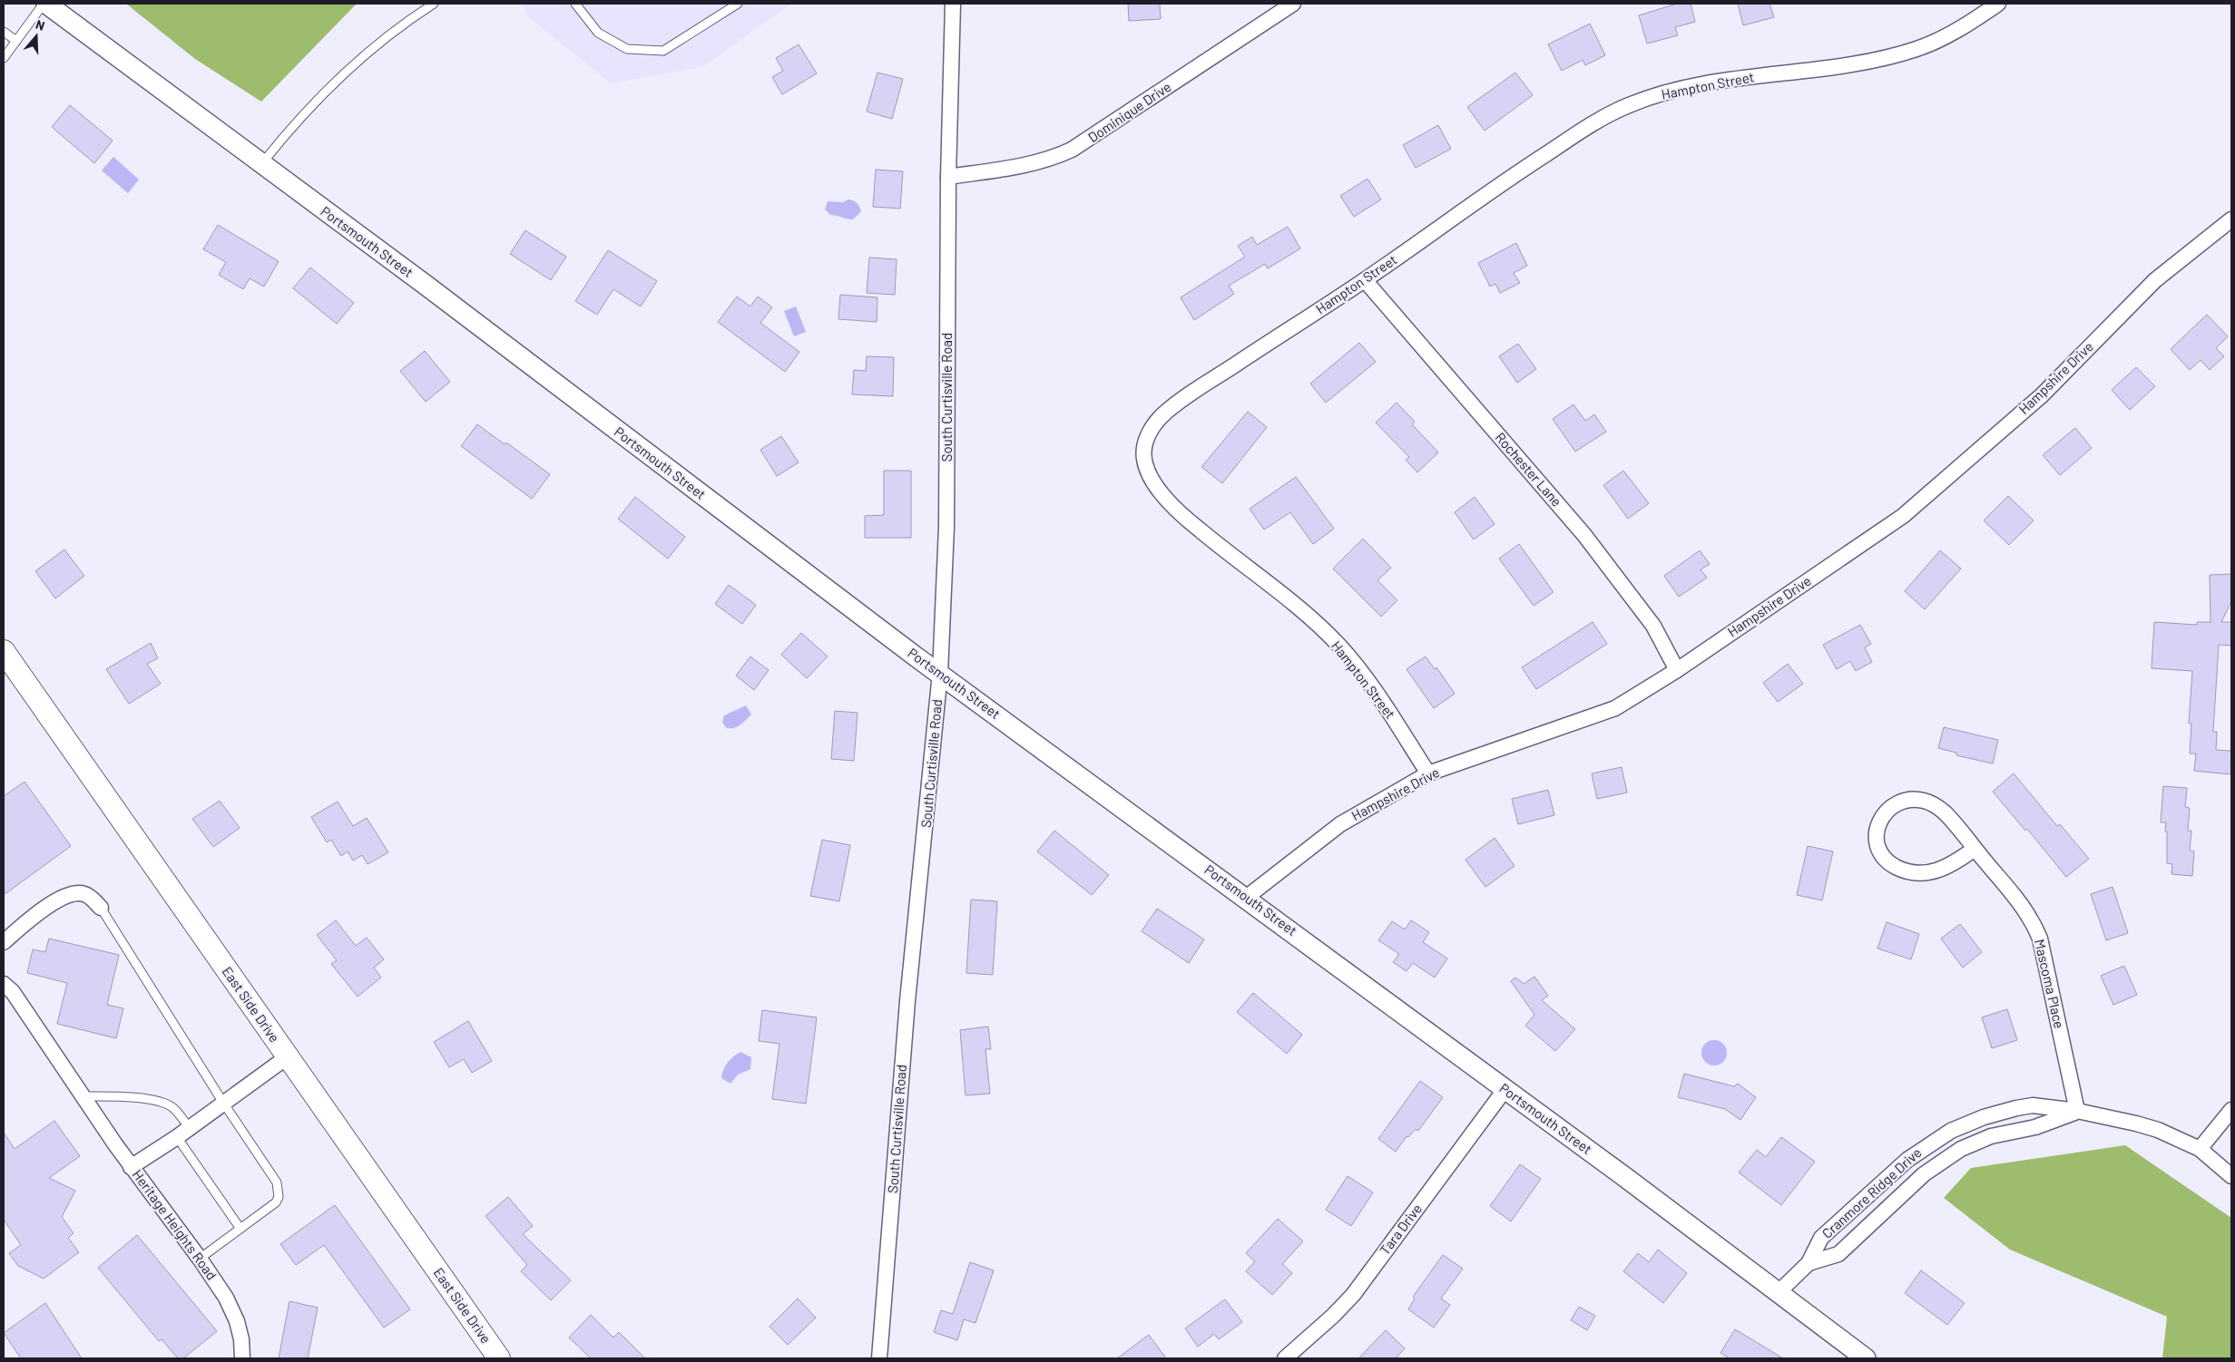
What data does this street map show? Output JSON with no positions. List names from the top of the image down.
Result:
{
  "streets": {
    "main road": ["East Side Drive"],
    "street": [
      "Hampton Street",
      "Dominique Drive",
      "Portsmouth Street",
      "Hampshire Drive",
      "South Curtisville Road",
      "Rochester Lane",
      "Mascoma Place",
      "Cranmore Ridge Drive",
      "Heritage Heights Road",
      "Tara Drive"
    ]
  },
  "crossings": [
    ["Hampton Street", "Hampshire Drive"],
    ["Hampton Street", "Rochester Lane"],
    ["Dominique Drive", "South Curtisville Road"],
    ["Portsmouth Street", "Hampshire Drive"],
    ["Portsmouth Street", "South Curtisville Road"],
    ["Portsmouth Street", "Cranmore Ridge Drive"],
    ["Portsmouth Street", "Tara Drive"],
    ["Hampshire Drive", "Rochester Lane"],
    ["Mascoma Place", "Cranmore Ridge Drive"],
    ["East Side Drive", "Heritage Heights Road"]
  ],
  "north": "top"
}
